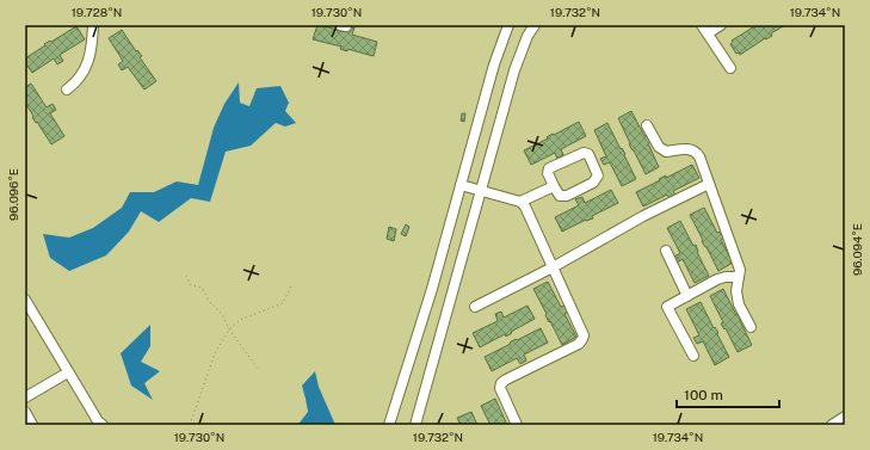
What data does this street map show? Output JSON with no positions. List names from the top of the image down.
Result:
{
  "scale_bar": "100 m",
  "coordinates": [
    "19.728°N",
    "19.730°N",
    "19.732°N",
    "19.734°N",
    "96.096°E",
    "96.094°E"
  ]
}
